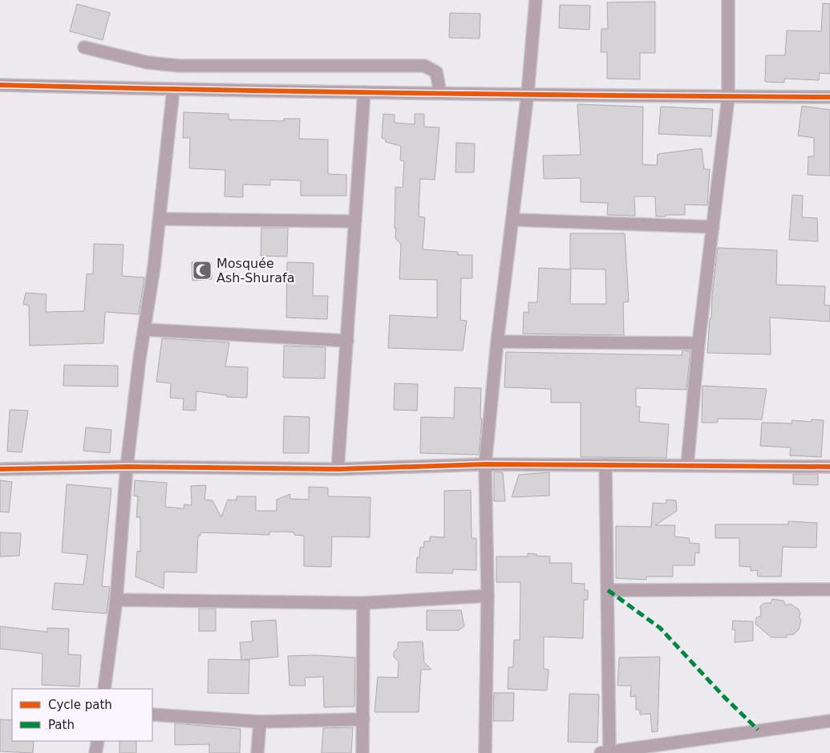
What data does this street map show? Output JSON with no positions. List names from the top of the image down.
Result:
{
  "places": {
    "mosque": ["Mosquée Ash-Shurafa"]
  },
  "legend": ["Cycle path", "Path"]
}
